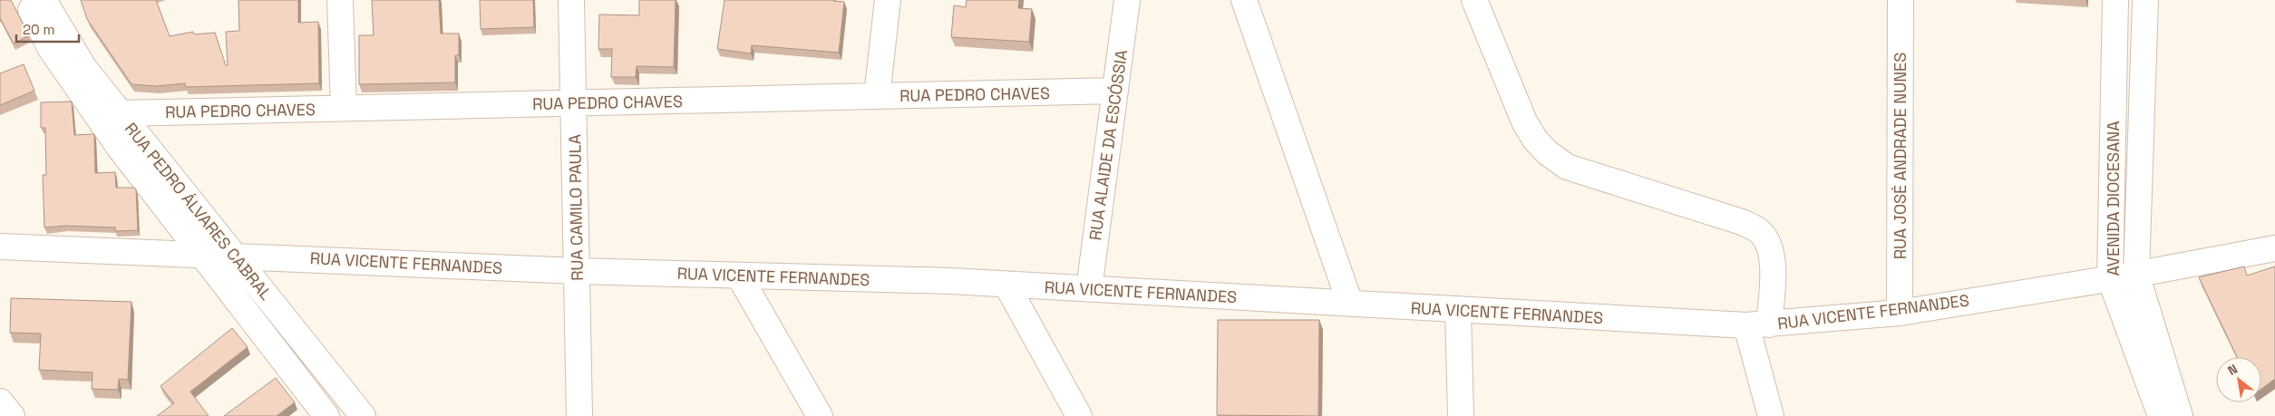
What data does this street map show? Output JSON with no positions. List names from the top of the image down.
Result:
{
  "streets": {
    "street": [
      "RUA PEDRO CHAVES",
      "RUA ALAIDE DA ESCÓSSIA",
      "RUA JOSÉ ANDRADE NUNES",
      "AVENIDA DIOCESANA",
      "RUA CAMILO PAULA",
      "RUA PEDRO ÁLVARES CABRAL",
      "RUA VICENTE FERNANDES"
    ]
  },
  "crossings": [
    ["RUA PEDRO CHAVES", "RUA ALAIDE DA ESCÓSSIA"],
    ["RUA PEDRO CHAVES", "RUA CAMILO PAULA"],
    ["RUA PEDRO CHAVES", "RUA PEDRO ÁLVARES CABRAL"],
    ["RUA ALAIDE DA ESCÓSSIA", "RUA VICENTE FERNANDES"],
    ["RUA JOSÉ ANDRADE NUNES", "RUA VICENTE FERNANDES"],
    ["AVENIDA DIOCESANA", "RUA VICENTE FERNANDES"],
    ["RUA CAMILO PAULA", "RUA VICENTE FERNANDES"],
    ["RUA PEDRO ÁLVARES CABRAL", "RUA VICENTE FERNANDES"]
  ],
  "scale_bar": "20 m",
  "north": "top left"
}
